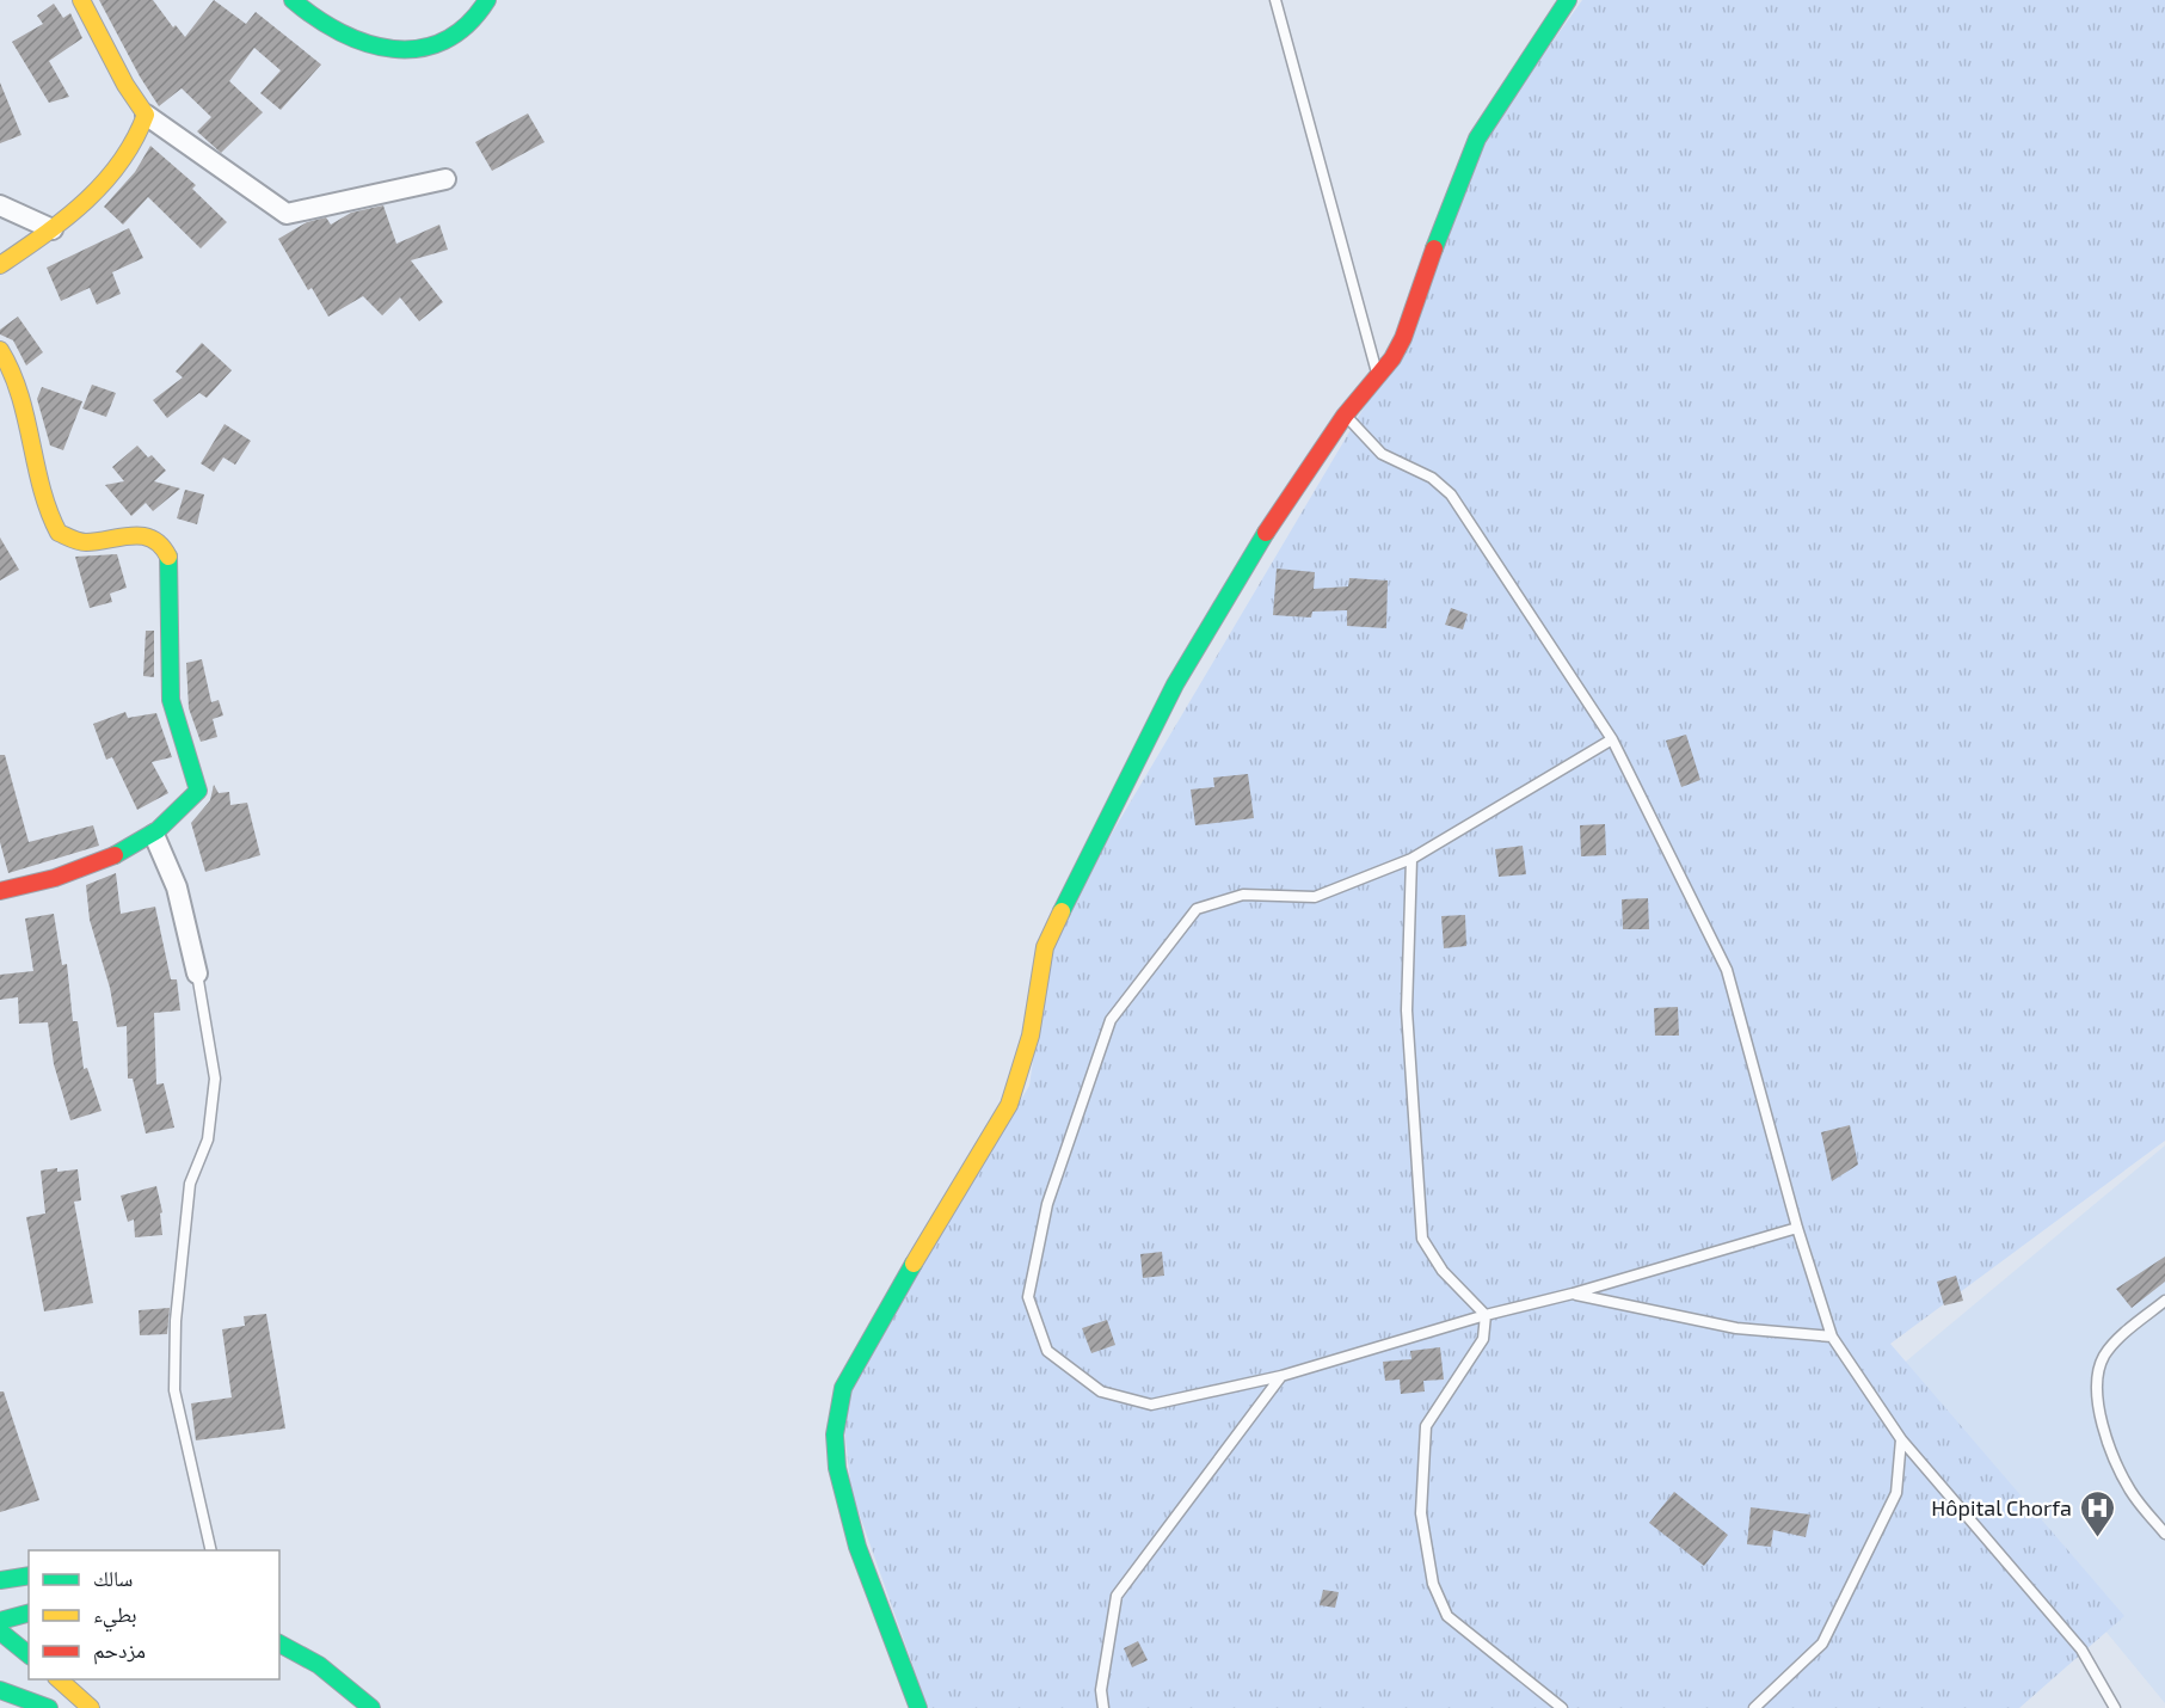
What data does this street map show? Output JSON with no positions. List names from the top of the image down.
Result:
{
  "places": {
    "hospital": ["Hôpital Chorfa"]
  },
  "legend": ["سالك", "بطيء", "مزدحم"]
}
